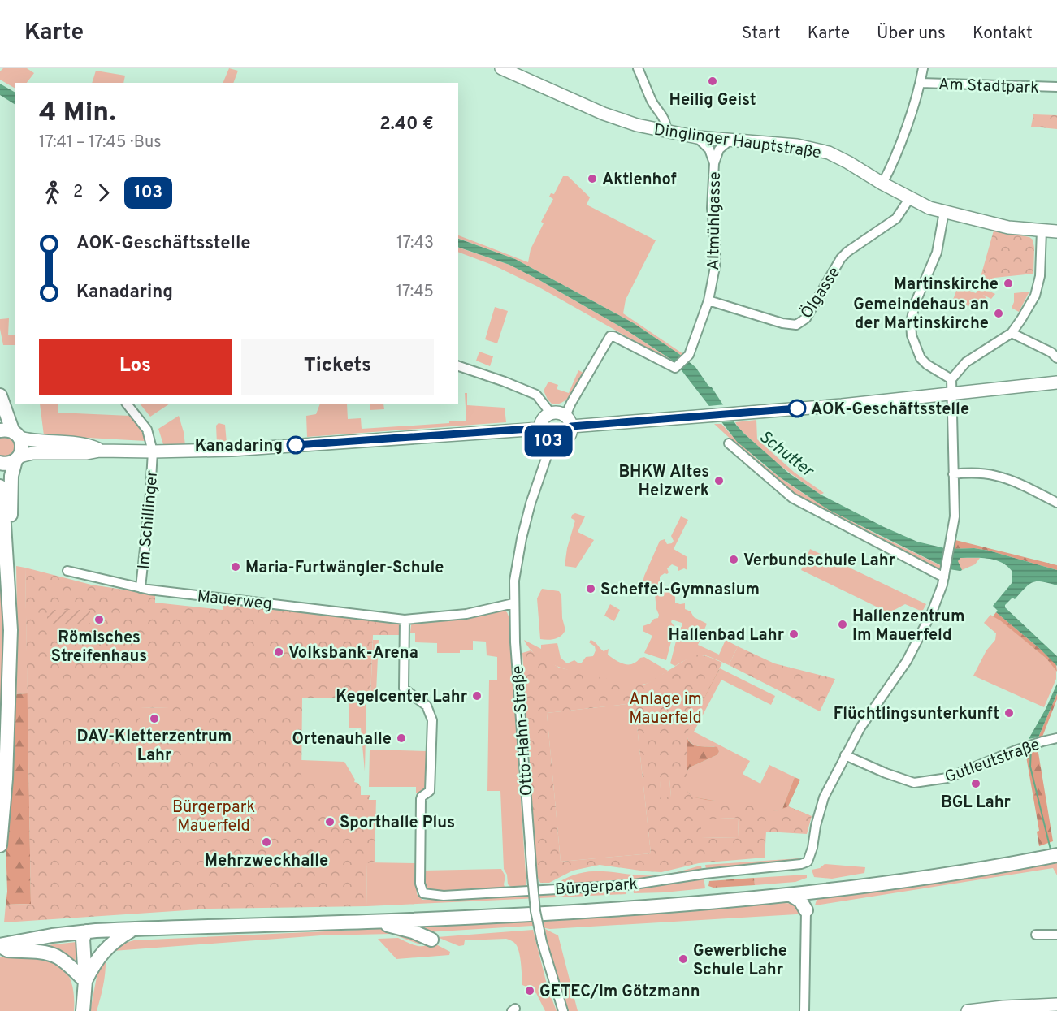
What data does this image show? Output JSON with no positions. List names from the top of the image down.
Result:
{
  "streets": {
    "street": [
      "Am Stadtpark",
      "Dinglinger Hauptstraße",
      "Altmühlgasse",
      "Ölgasse",
      "Im Schillinger",
      "Mauerweg",
      "Otto-Hahn-Straße",
      "Gutleutstraße",
      "Bürgerpark"
    ]
  },
  "crossings": [
    ["Dinglinger Hauptstraße", "Altmühlgasse"],
    ["Dinglinger Hauptstraße", "Ölgasse"],
    ["Altmühlgasse", "Ölgasse"],
    ["Altmühlgasse", "Otto-Hahn-Straße"],
    ["Im Schillinger", "Mauerweg"],
    ["Mauerweg", "Otto-Hahn-Straße"],
    ["Mauerweg", "Bürgerpark"],
    ["Gutleutstraße", "Bürgerpark"]
  ],
  "water": ["Schutter"],
  "parks": ["Anlage im Mauerfeld", "Bürgerpark Mauerfeld"],
  "places": [
    "Heilig Geist",
    "Aktienhof",
    "Martinskirche",
    "Gemeindehaus an der Martinskirche",
    "AOK-Geschäftsstelle",
    "Kanadaring",
    "BHKW Altes Heizwerk",
    "Verbundschule Lahr",
    "Maria-Furtwängler-Schule",
    "Scheffel-Gymnasium",
    "Römisches Streifenhaus",
    "Hallenzentrum Im Mauerfeld",
    "Hallenbad Lahr",
    "Volksbank-Arena",
    "Kegelcenter Lahr",
    "Flüchtlingsunterkunft",
    "DAV-Kletterzentrum Lahr",
    "Ortenauhalle",
    "BGL Lahr",
    "Sporthalle Plus",
    "Mehrzweckhalle",
    "Gewerbliche Schule Lahr",
    "GETEC/Im Götzmann"
  ],
  "lines": ["bus line 103"],
  "page": {
    "header": "Karte",
    "nav": [
      "Start",
      "Karte",
      "Über uns",
      "Kontakt"
    ],
    "on_map": "103",
    "heading": ["4 Min.", "17:41 – 17:45 · Bus", "2.40 €"],
    "legs": ["2", "103"],
    "list": [
      {
        "name": "AOK-Geschäftsstelle",
        "value": "17:43"
      },
      {
        "name": "Kanadaring",
        "value": "17:45"
      }
    ],
    "buttons": ["Los", "Tickets"]
  }
}
